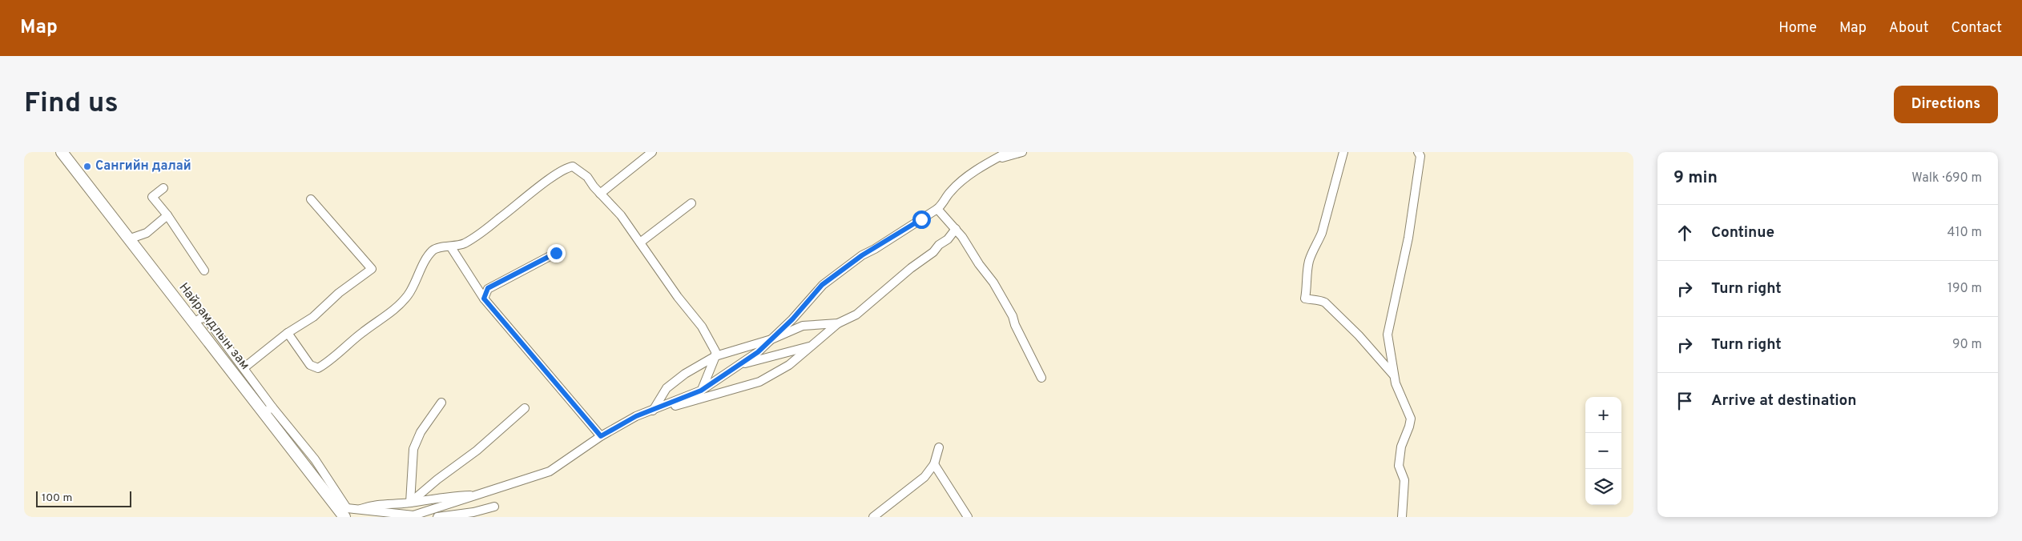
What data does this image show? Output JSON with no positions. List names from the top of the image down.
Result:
{
  "streets": {
    "main road": ["Найрамдлын зам"]
  },
  "places": ["Сангийн далай"],
  "scale_bar": "100 m",
  "page": {
    "header": "Map",
    "nav": [
      "Home",
      "Map",
      "About",
      "Contact"
    ],
    "buttons": "Directions",
    "title": "Find us",
    "heading": ["9 min", "Walk · 690 m"],
    "list": [
      ["Continue", "410 m"],
      ["Turn right", "190 m"],
      ["Turn right", "90 m"],
      "Arrive at destination"
    ],
    "map_buttons": ["+", "−"],
    "scale": "100 m"
  }
}
